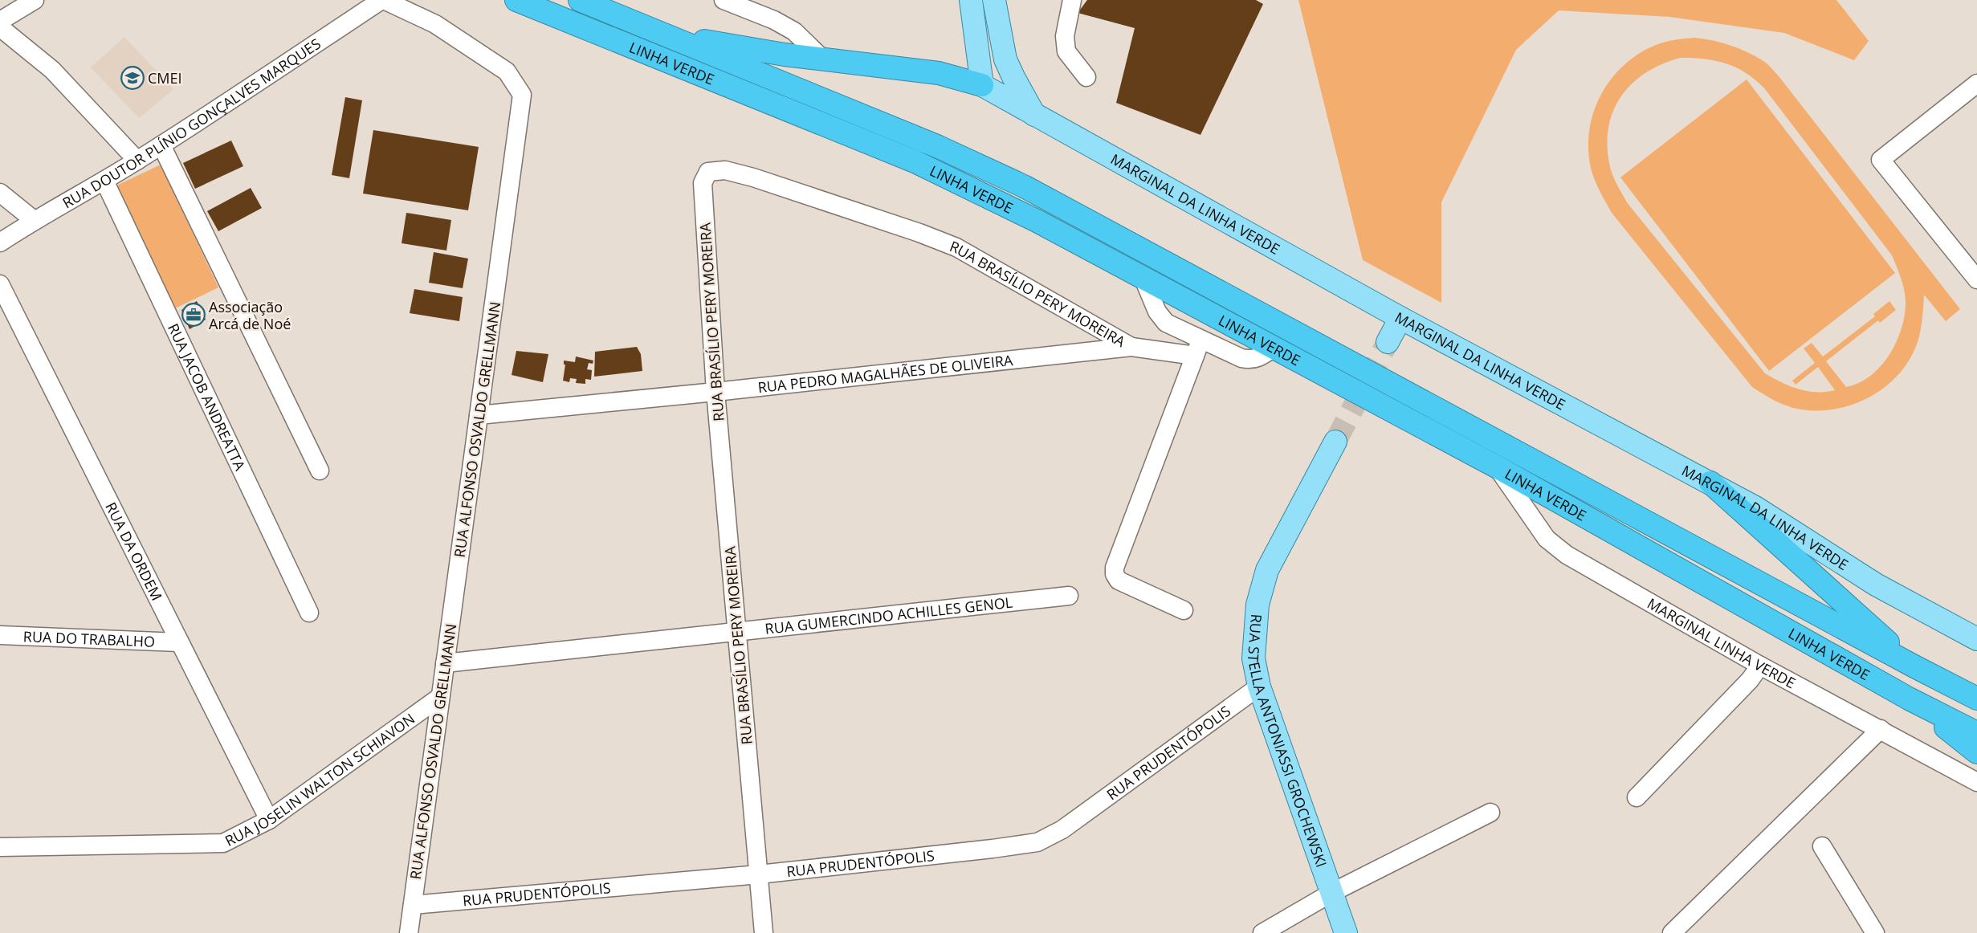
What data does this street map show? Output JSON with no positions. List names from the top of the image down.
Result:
{
  "streets": {
    "highway": ["LINHA VERDE"],
    "main road": ["MARGINAL DA LINHA VERDE", "RUA STELLA ANTONIASSI GROCHEWSKI"],
    "street": [
      "RUA DOUTOR PLÍNIO GONÇALVES MARQUES",
      "RUA BRASÍLIO PERY MOREIRA",
      "RUA PEDRO MAGALHÃES DE OLIVEIRA",
      "RUA JACOB ANDREATTA",
      "RUA ALFONSO OSVALDO GRELLMANN",
      "RUA DA ORDEM",
      "RUA GUMERCINDO ACHILLES GENOL",
      "RUA DO TRABALHO",
      "MARGINAL LINHA VERDE",
      "RUA PRUDENTÓPOLIS",
      "RUA JOSELIN WALTON SCHIAVON"
    ]
  },
  "crossings": [
    ["LINHA VERDE", "RUA PEDRO MAGALHÃES DE OLIVEIRA"],
    ["LINHA VERDE", "MARGINAL LINHA VERDE"],
    ["RUA DOUTOR PLÍNIO GONÇALVES MARQUES", "RUA JACOB ANDREATTA"],
    ["RUA DOUTOR PLÍNIO GONÇALVES MARQUES", "RUA ALFONSO OSVALDO GRELLMANN"],
    ["RUA BRASÍLIO PERY MOREIRA", "RUA PEDRO MAGALHÃES DE OLIVEIRA"],
    ["RUA BRASÍLIO PERY MOREIRA", "RUA GUMERCINDO ACHILLES GENOL"],
    ["RUA BRASÍLIO PERY MOREIRA", "RUA PRUDENTÓPOLIS"],
    ["RUA PEDRO MAGALHÃES DE OLIVEIRA", "RUA ALFONSO OSVALDO GRELLMANN"],
    ["RUA ALFONSO OSVALDO GRELLMANN", "RUA GUMERCINDO ACHILLES GENOL"],
    ["RUA ALFONSO OSVALDO GRELLMANN", "RUA PRUDENTÓPOLIS"],
    ["RUA ALFONSO OSVALDO GRELLMANN", "RUA JOSELIN WALTON SCHIAVON"],
    ["RUA DA ORDEM", "RUA DO TRABALHO"],
    ["RUA DA ORDEM", "RUA JOSELIN WALTON SCHIAVON"],
    ["RUA STELLA ANTONIASSI GROCHEWSKI", "RUA PRUDENTÓPOLIS"]
  ],
  "places": {
    "school or university": ["CMEI"],
    "office": ["Associação Arcá de Noé"]
  }
}
